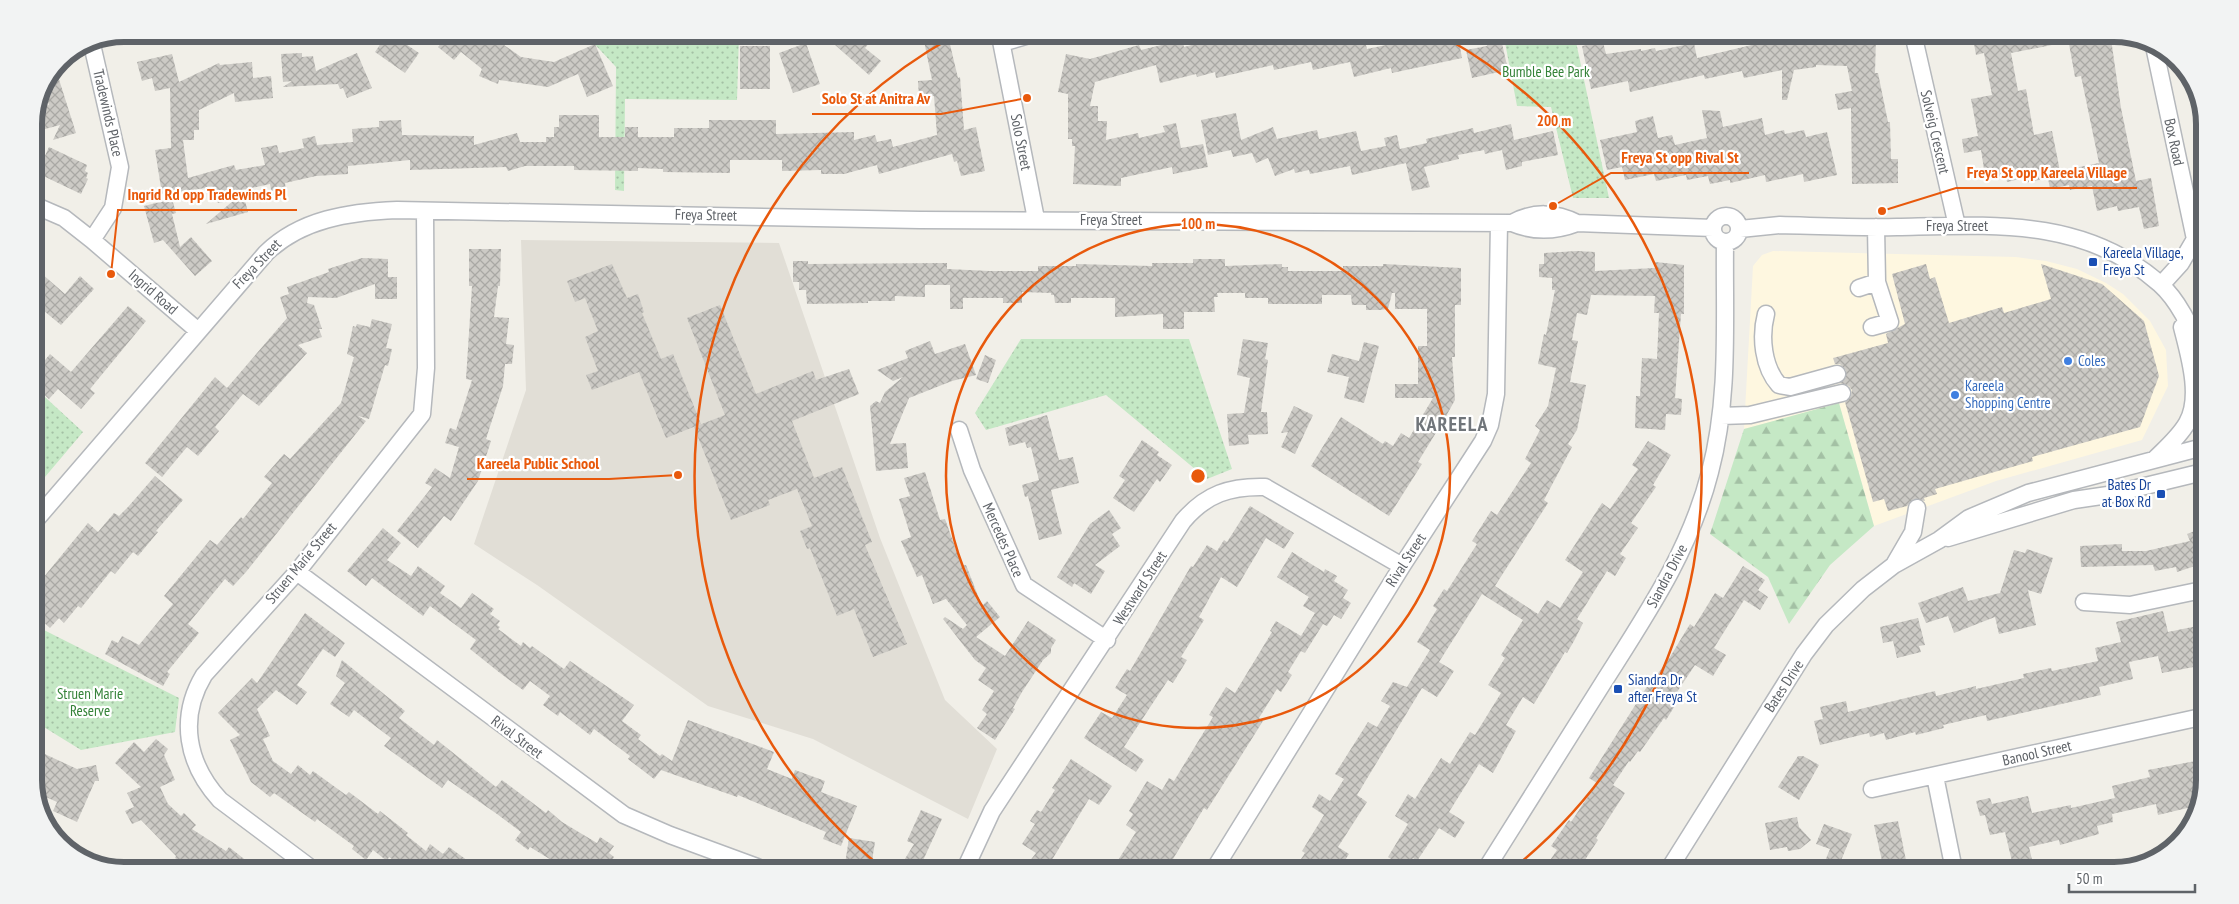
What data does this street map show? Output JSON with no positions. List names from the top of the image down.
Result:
{
  "streets": {
    "street": [
      "Tradewinds Place",
      "Solveig Crescent",
      "Solo Street",
      "Box Road",
      "Freya Street",
      "Ingrid Road",
      "Mercedes Place",
      "Rival Street",
      "Struen Marie Street",
      "Siandra Drive",
      "Westward Street",
      "Bates Drive",
      "Banool Street"
    ]
  },
  "crossings": [
    ["Tradewinds Place", "Ingrid Road"],
    ["Solveig Crescent", "Freya Street"],
    ["Solo Street", "Freya Street"],
    ["Freya Street", "Ingrid Road"],
    ["Freya Street", "Rival Street"],
    ["Freya Street", "Struen Marie Street"],
    ["Freya Street", "Siandra Drive"],
    ["Mercedes Place", "Westward Street"],
    ["Rival Street", "Struen Marie Street"],
    ["Rival Street", "Westward Street"]
  ],
  "districts": ["KAREELA"],
  "parks": ["Bumble Bee Park", "Struen Marie Reserve"],
  "places": {
    "other": [
      "Solo St at Anitra Av",
      "Freya St opp Rival St",
      "Freya St opp Kareela Village",
      "Ingrid Rd opp Tradewinds Pl",
      "Coles",
      "Kareela Shopping Centre",
      "Kareela Public School"
    ],
    "transit": ["Kareela Village, Freya St", "Bates Dr at Box Rd", "Siandra Dr after Freya St"]
  },
  "scale_bar": "50 m",
  "rings": ["200 m", "100 m"]
}
